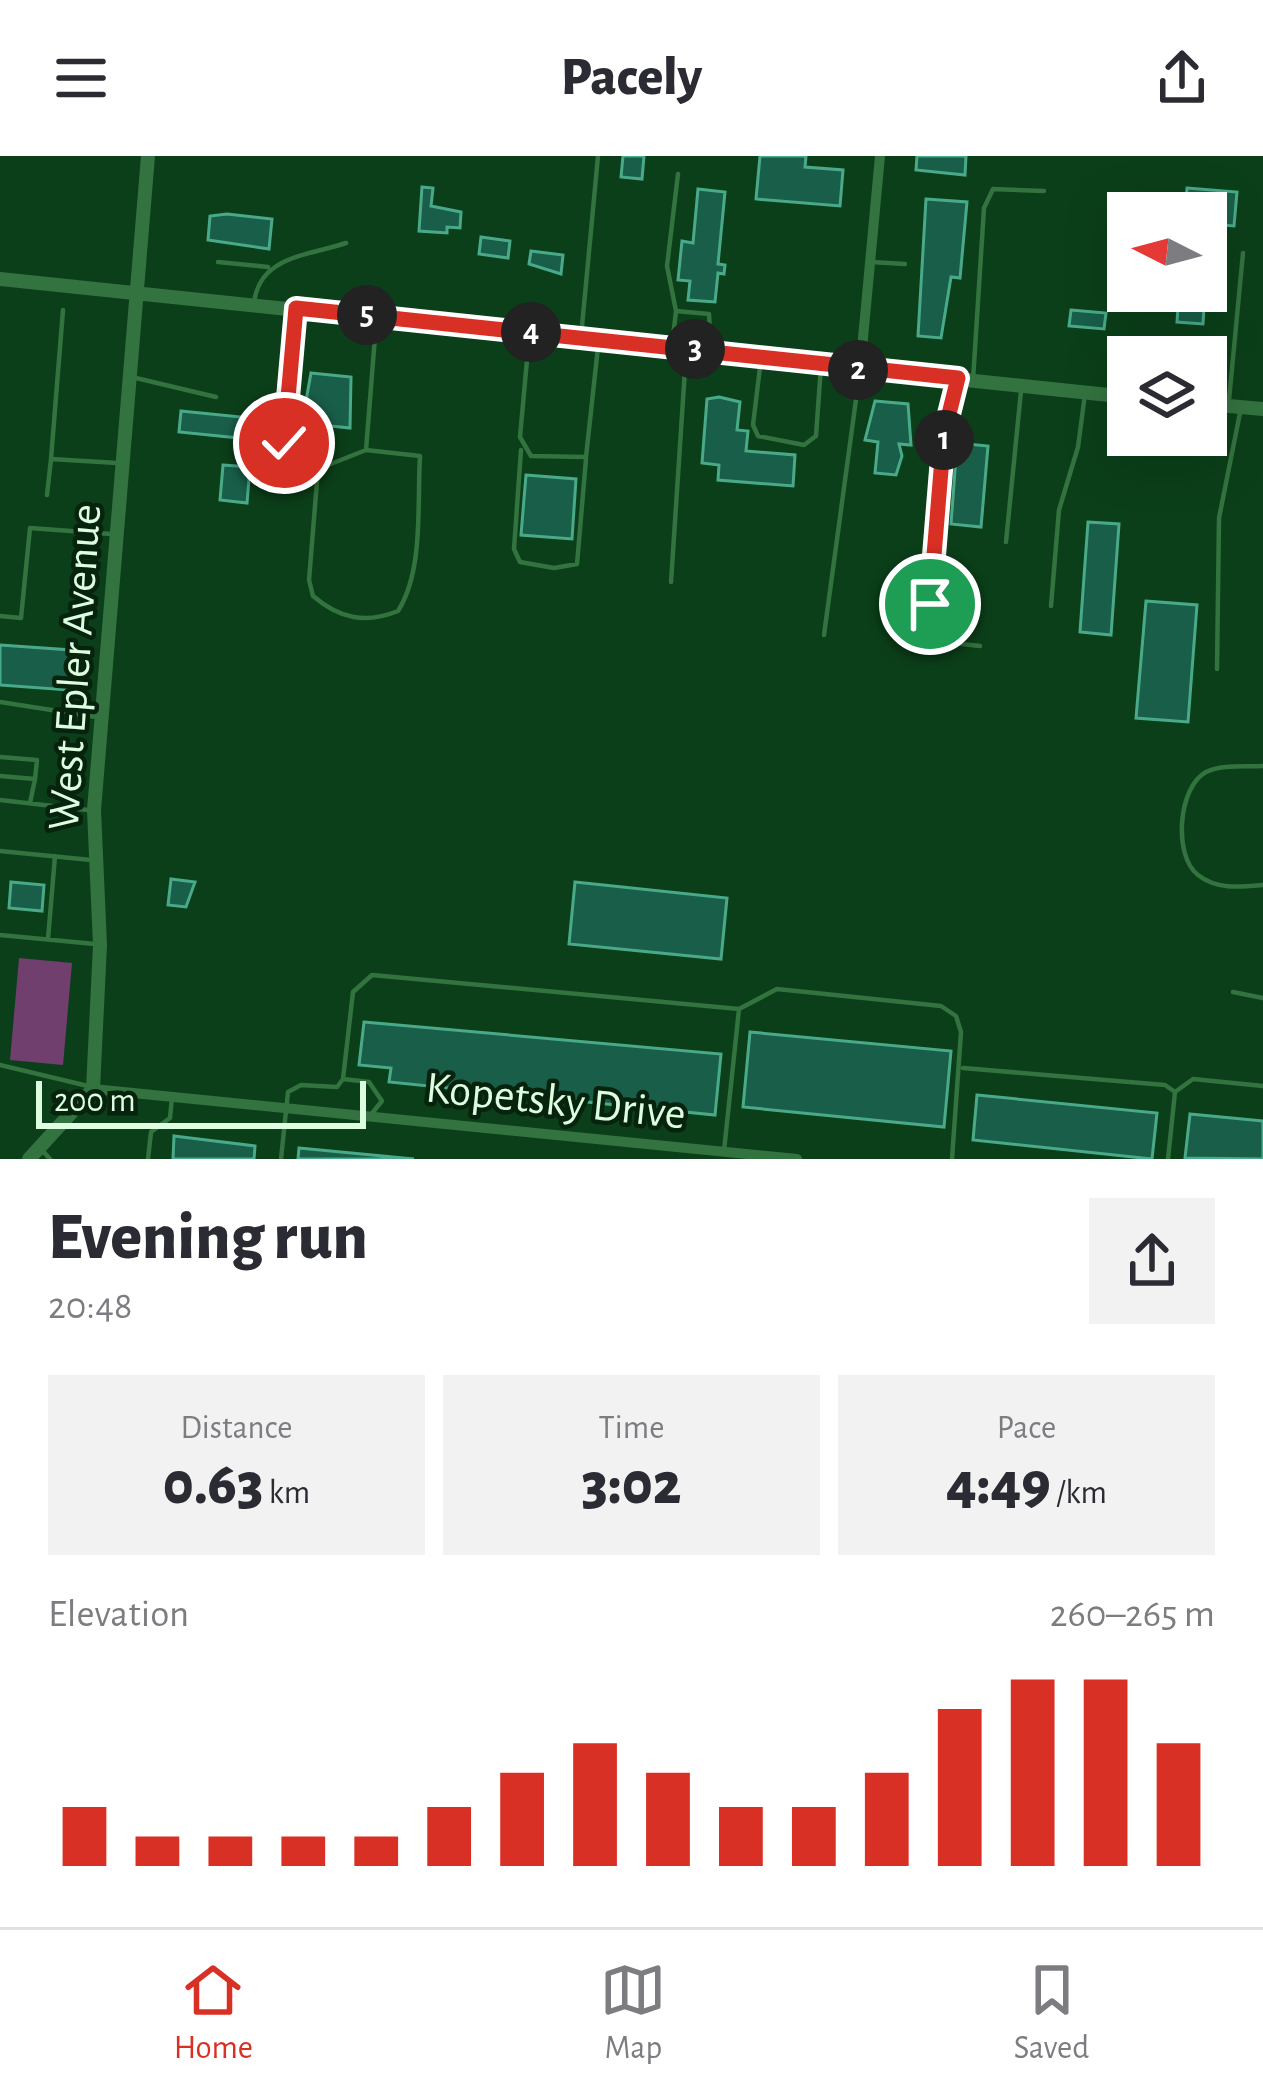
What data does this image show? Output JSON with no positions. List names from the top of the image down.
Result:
{
  "streets": {
    "street": ["West Epler Avenue", "Kopetsky Drive"]
  },
  "crossings": [
    ["West Epler Avenue", "Kopetsky Drive"]
  ],
  "scale_bar": "200 m",
  "north": "left",
  "page": {
    "header": "Pacely",
    "pins": [
      "5",
      "4",
      "3",
      "2",
      "1"
    ],
    "scale": "200 m",
    "heading": ["Evening run", "20:48"],
    "stats": [
      ["Distance", "0.63 km"],
      ["Time", "3:02"],
      ["Pace", "4:49 /km"]
    ],
    "chart": ["Elevation", "260–265 m"],
    "tabs": ["Home", "Map", "Saved"]
  }
}
